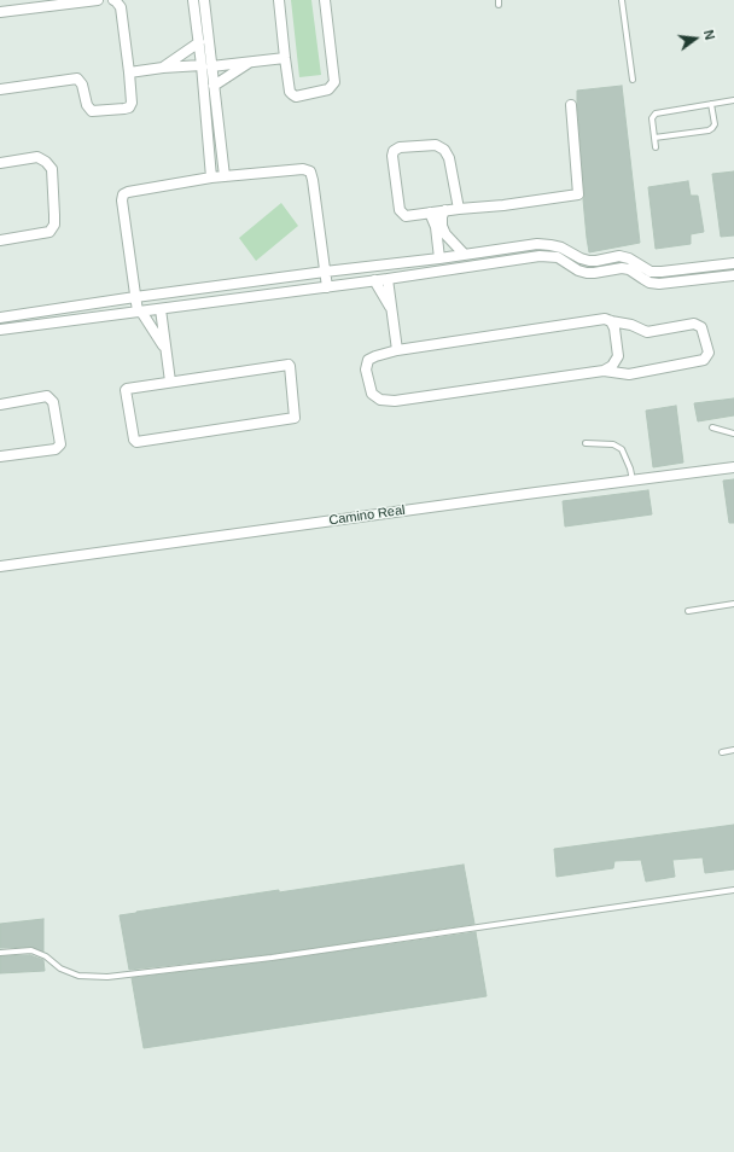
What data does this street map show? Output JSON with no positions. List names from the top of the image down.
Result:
{
  "streets": {
    "street": ["Camino Real"]
  },
  "north": "right"
}
